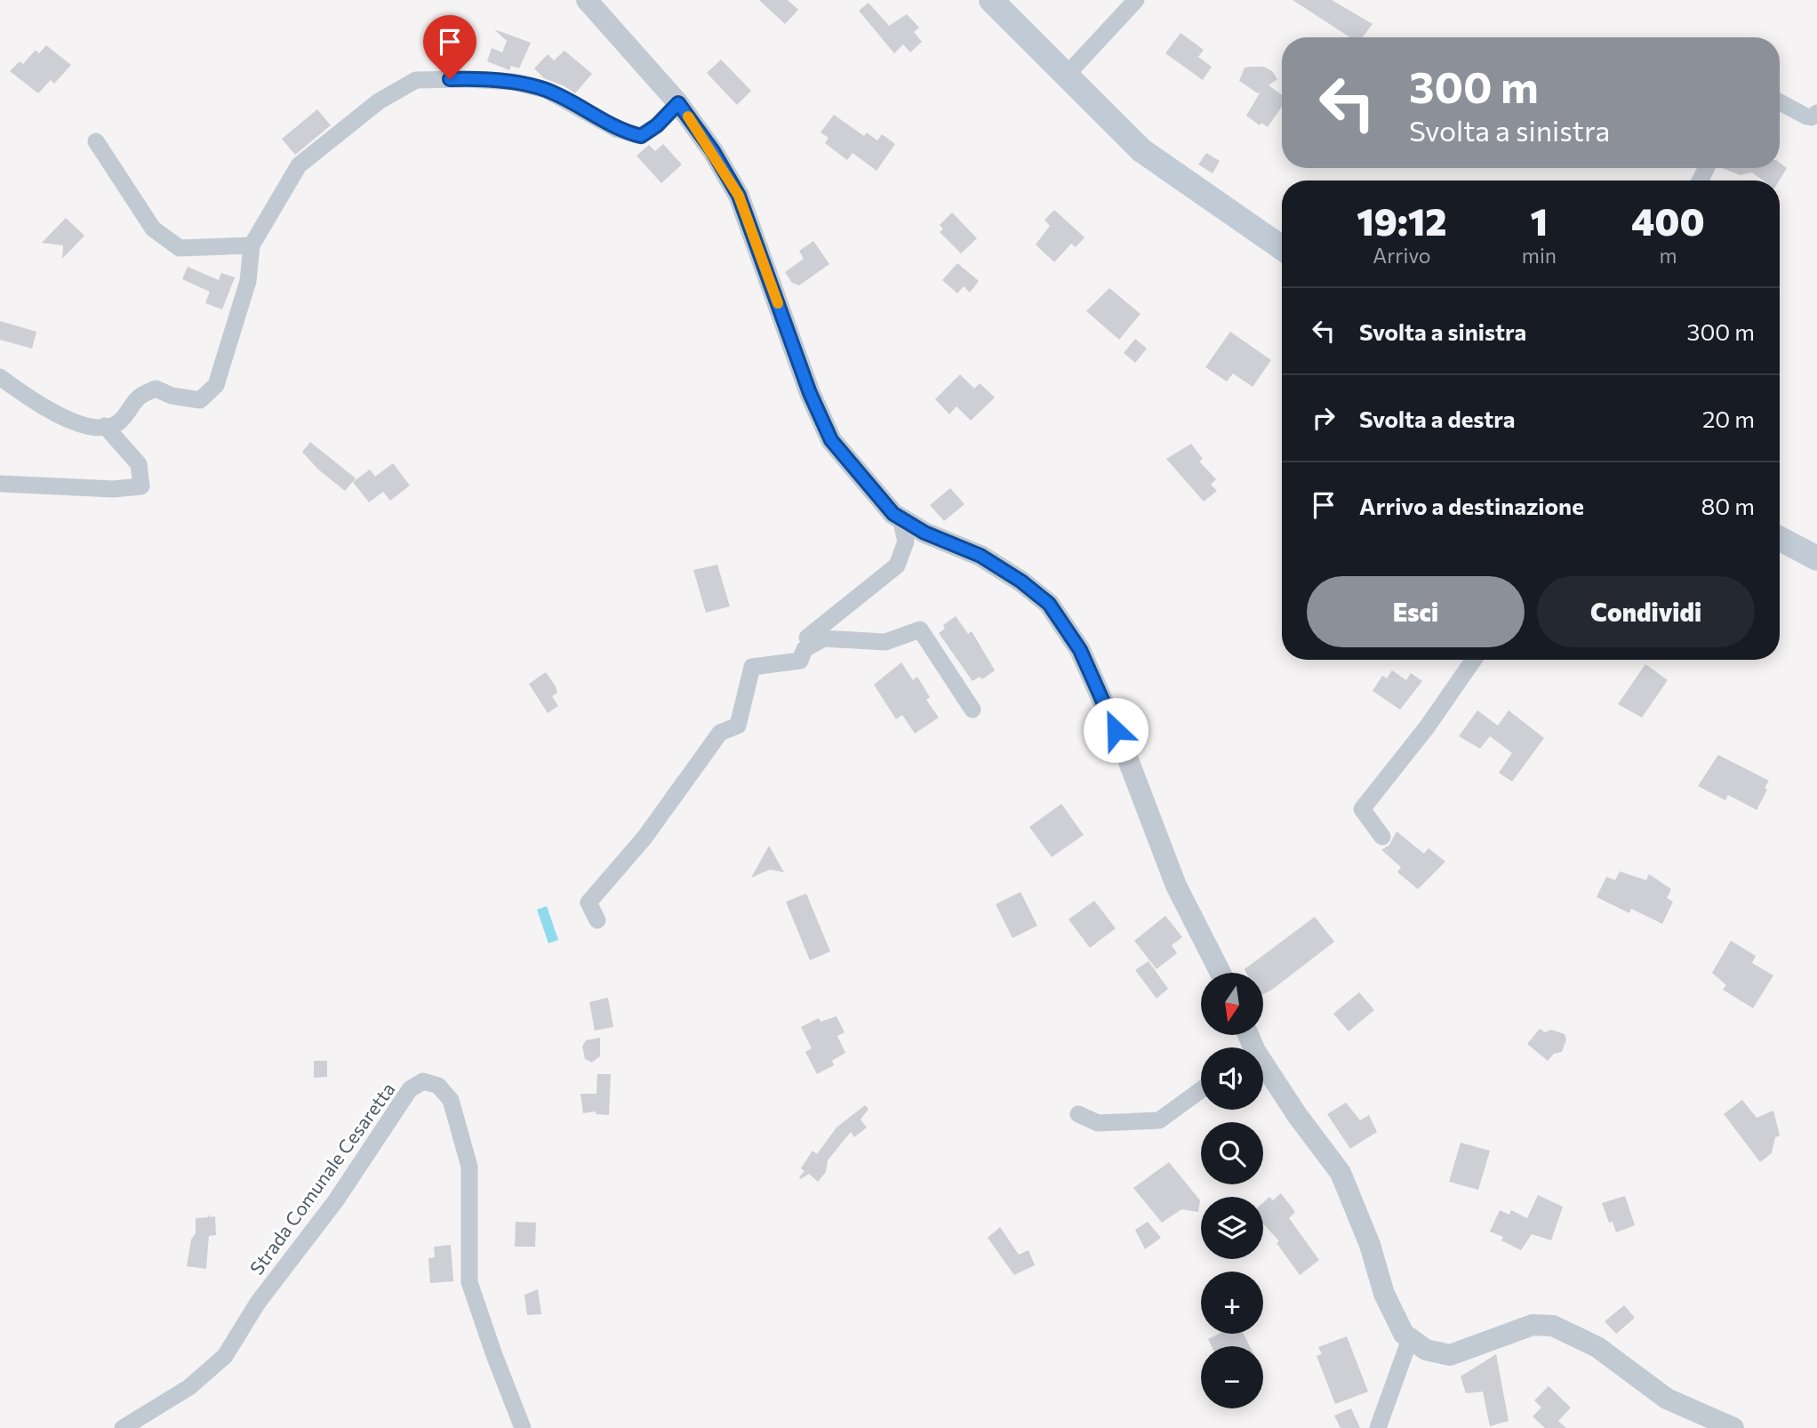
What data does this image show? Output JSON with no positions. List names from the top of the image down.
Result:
{
  "streets": {
    "street": ["Strada Comunale Cesaretta"]
  },
  "north": "bottom",
  "page": {
    "turn": ["300 m", "Svolta a sinistra"],
    "eta": [
      "19:12",
      "Arrivo",
      "1",
      "min",
      "400",
      "m"
    ],
    "list": [
      {
        "name": "Svolta a sinistra",
        "value": "300 m"
      },
      {
        "name": "Svolta a destra",
        "value": "20 m"
      },
      {
        "name": "Arrivo a destinazione",
        "value": "80 m"
      }
    ],
    "buttons": ["Esci", "Condividi"],
    "map_buttons": ["+", "−"]
  }
}
